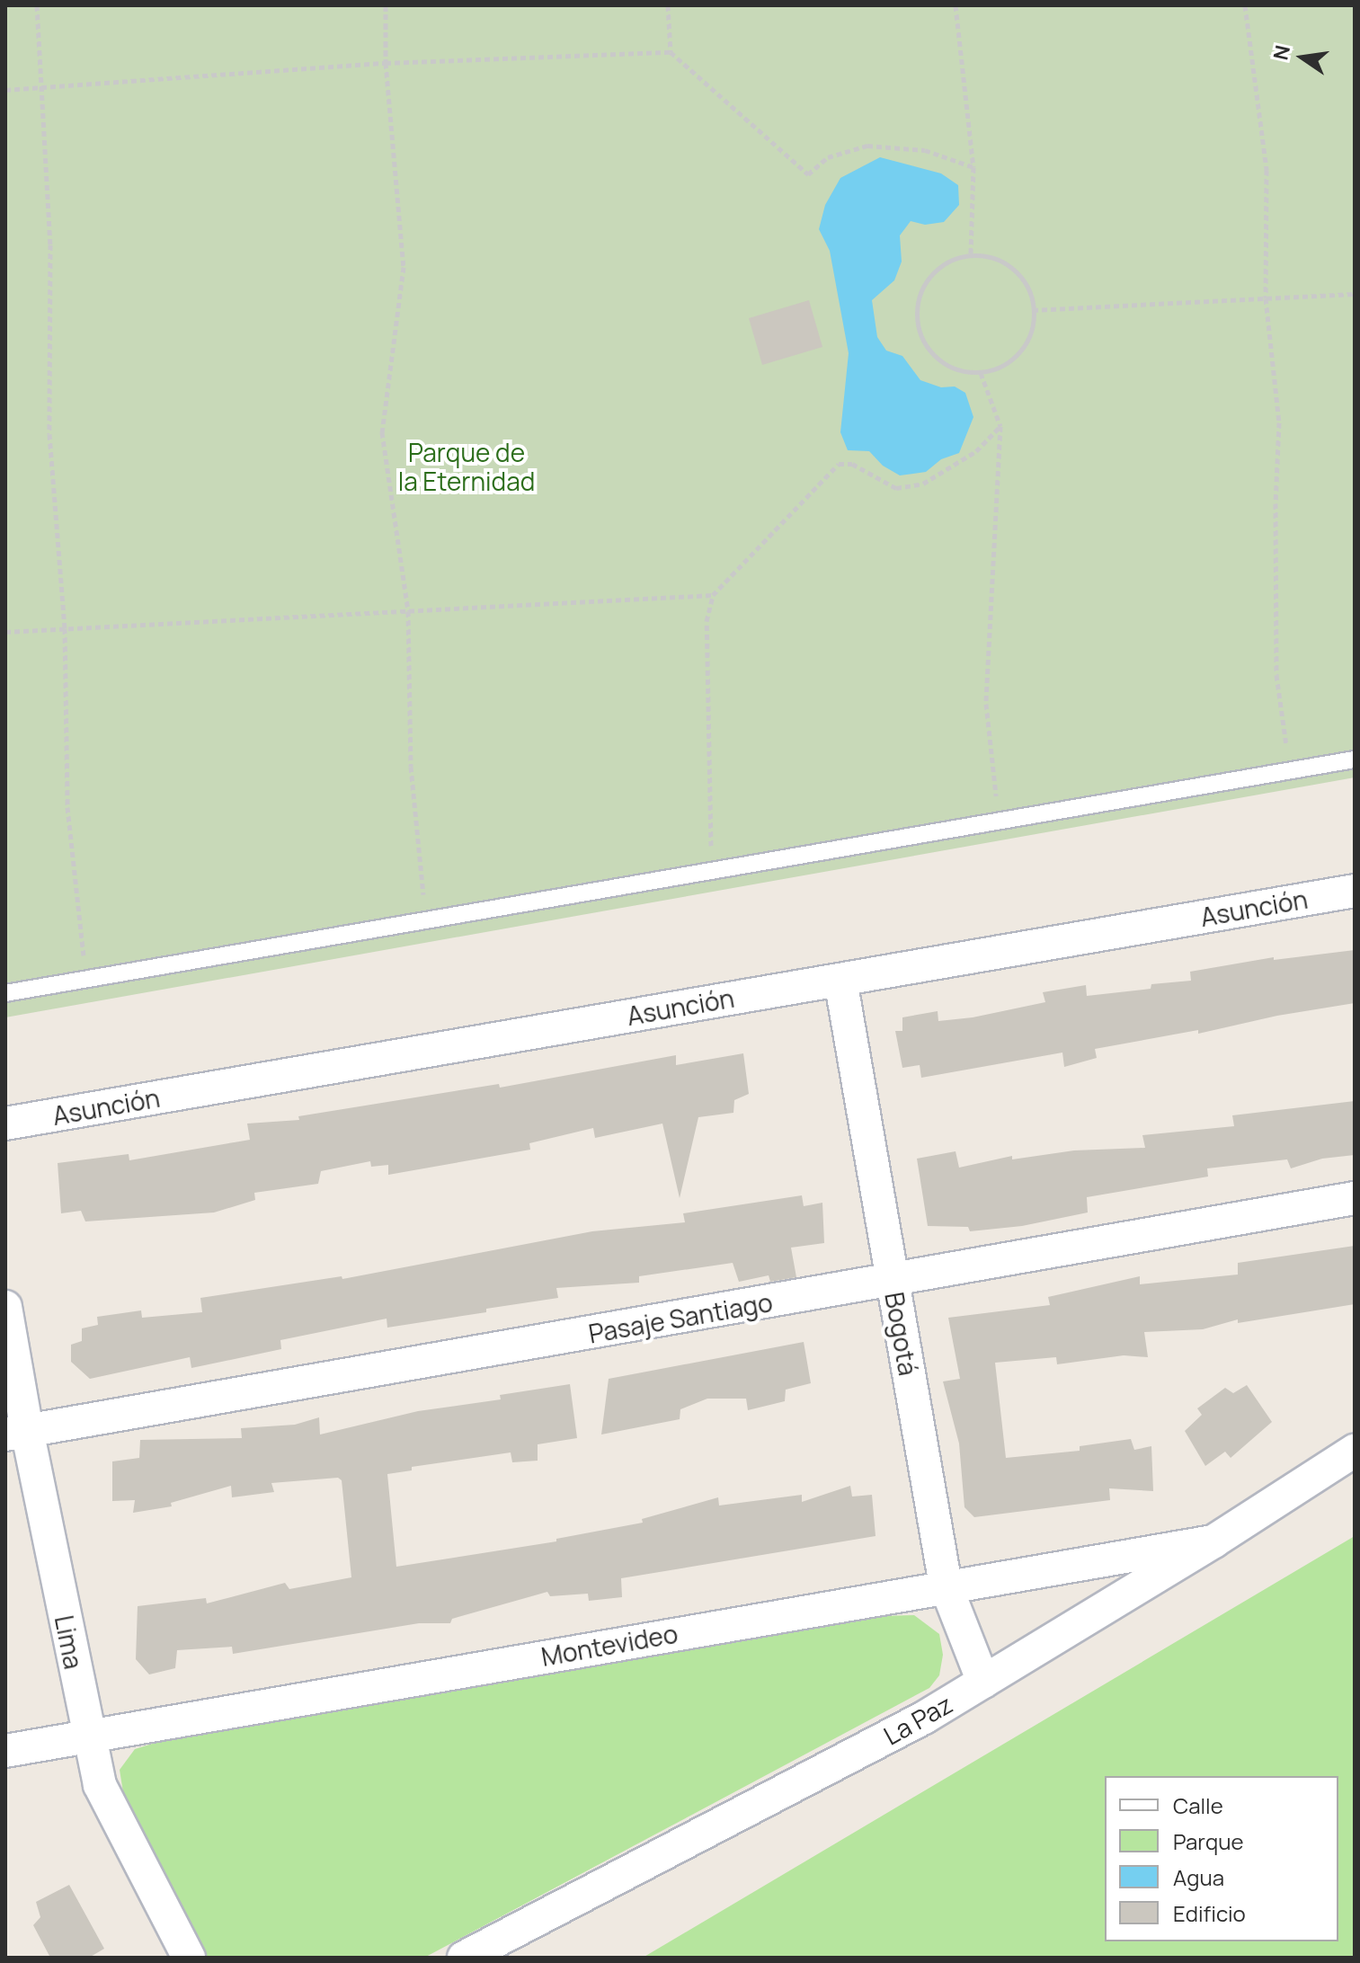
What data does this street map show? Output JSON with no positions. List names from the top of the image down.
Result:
{
  "streets": {
    "street": [
      "Asunción",
      "Pasaje Santiago",
      "Bogotá",
      "Lima",
      "Montevideo",
      "La Paz"
    ]
  },
  "crossings": [
    ["Asunción", "Bogotá"],
    ["Pasaje Santiago", "Bogotá"],
    ["Pasaje Santiago", "Lima"],
    ["Bogotá", "Montevideo"],
    ["Bogotá", "La Paz"],
    ["Lima", "Montevideo"],
    ["Montevideo", "La Paz"]
  ],
  "parks": ["Parque de la Eternidad"],
  "legend": [
    "Calle",
    "Parque",
    "Agua",
    "Edificio"
  ],
  "north": "left"
}
